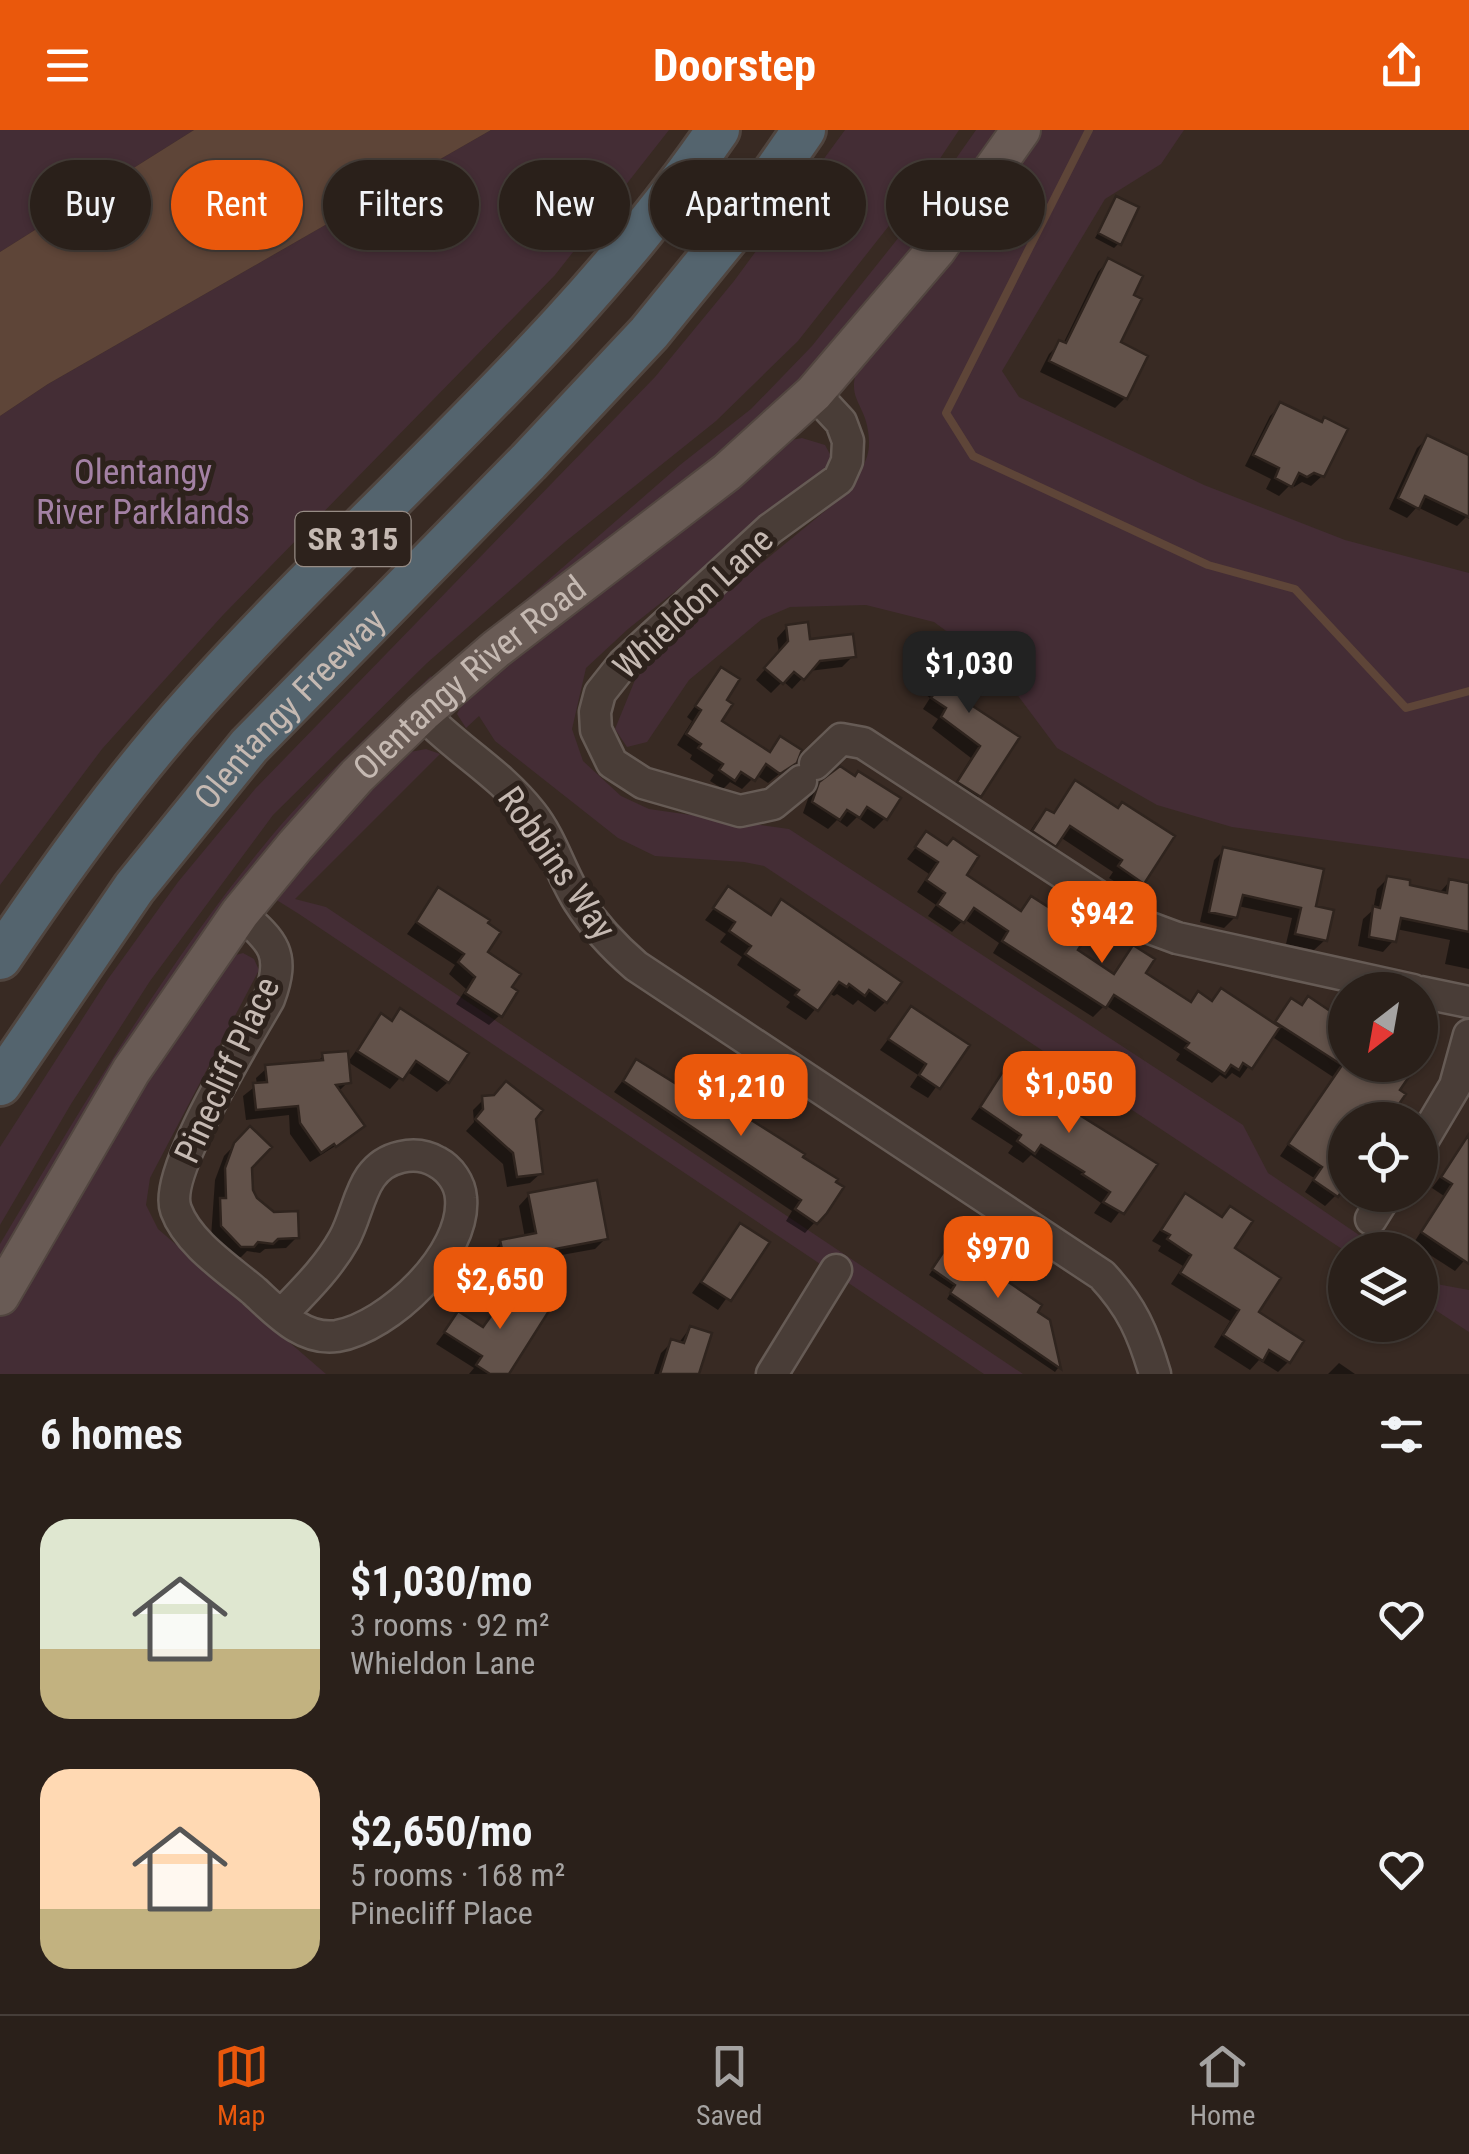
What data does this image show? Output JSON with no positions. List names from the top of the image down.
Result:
{
  "streets": {
    "highway": ["SR 315", "Olentangy Freeway"],
    "main road": ["Olentangy River Road"],
    "street": ["Whieldon Lane", "Robbins Way", "Pinecliff Place"]
  },
  "crossings": [
    ["Whieldon Lane", "Olentangy River Road"],
    ["Olentangy River Road", "Robbins Way"],
    ["Olentangy River Road", "Pinecliff Place"]
  ],
  "parks": ["Olentangy River Parklands"],
  "north": "bottom left",
  "page": {
    "header": "Doorstep",
    "chip": [
      "Buy",
      "Rent",
      "Filters",
      "New",
      "Apartment",
      "House"
    ],
    "price": [
      "$1,030",
      "$942",
      "$1,050",
      "$1,210",
      "$970",
      "$2,650"
    ],
    "heading": "6 homes",
    "list": [
      {
        "name": "$1,030/mo",
        "note": "3 rooms · 92 m² · Whieldon Lane"
      },
      {
        "name": "$2,650/mo",
        "note": "5 rooms · 168 m² · Pinecliff Place"
      }
    ],
    "tabs": ["Map", "Saved", "Home"]
  }
}
